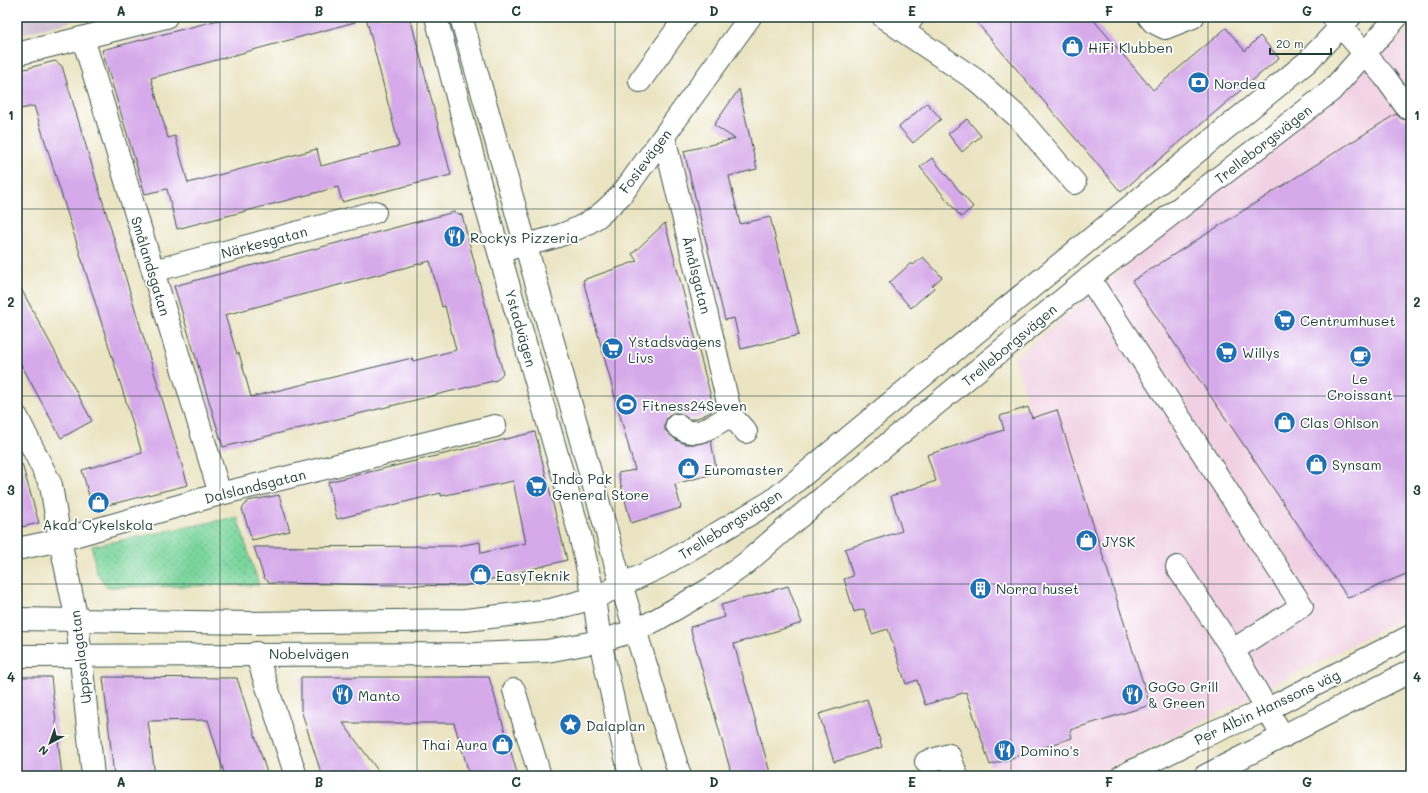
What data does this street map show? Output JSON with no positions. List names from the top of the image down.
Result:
{
  "streets": {
    "main road": [
      "Trelleborgsvägen",
      "Fosievägen",
      "Närkesgatan",
      "Smålandsgatan",
      "Åmålsgatan",
      "Ystadvägen",
      "Dalslandsgatan",
      "Nobelvägen",
      "Uppsalagatan",
      "Per Albin Hanssons väg"
    ]
  },
  "crossings": [
    ["Trelleborgsvägen", "Ystadvägen"],
    ["Trelleborgsvägen", "Nobelvägen"],
    ["Fosievägen", "Åmålsgatan"],
    ["Fosievägen", "Ystadvägen"],
    ["Närkesgatan", "Smålandsgatan"],
    ["Smålandsgatan", "Dalslandsgatan"],
    ["Ystadvägen", "Nobelvägen"],
    ["Dalslandsgatan", "Uppsalagatan"],
    ["Nobelvägen", "Uppsalagatan"]
  ],
  "places": {
    "shop": [
      "HiFi Klubben",
      "Clas Ohlson",
      "Synsam",
      "Euromaster",
      "Akad Cykelskola",
      "JYSK",
      "EasyTeknik",
      "Thai Aura"
    ],
    "bank": ["Nordea"],
    "restaurant": [
      "Rockys Pizzeria",
      "GoGo Grill & Green",
      "Manto",
      "Domino's"
    ],
    "supermarket": [
      "Centrumhuset",
      "Ystadsvägens Livs",
      "Willys",
      "Indo Pak General Store"
    ],
    "cafe": ["Le Croissant"],
    "sports": ["Fitness24Seven"],
    "building": ["Norra huset"],
    "place": ["Dalaplan"]
  },
  "scale_bar": "20 m",
  "north": "bottom left",
  "grid": {
    "columns": [
      "A",
      "B",
      "C",
      "D",
      "E",
      "F",
      "G"
    ],
    "rows": [
      "1",
      "2",
      "3",
      "4"
    ]
  }
}
